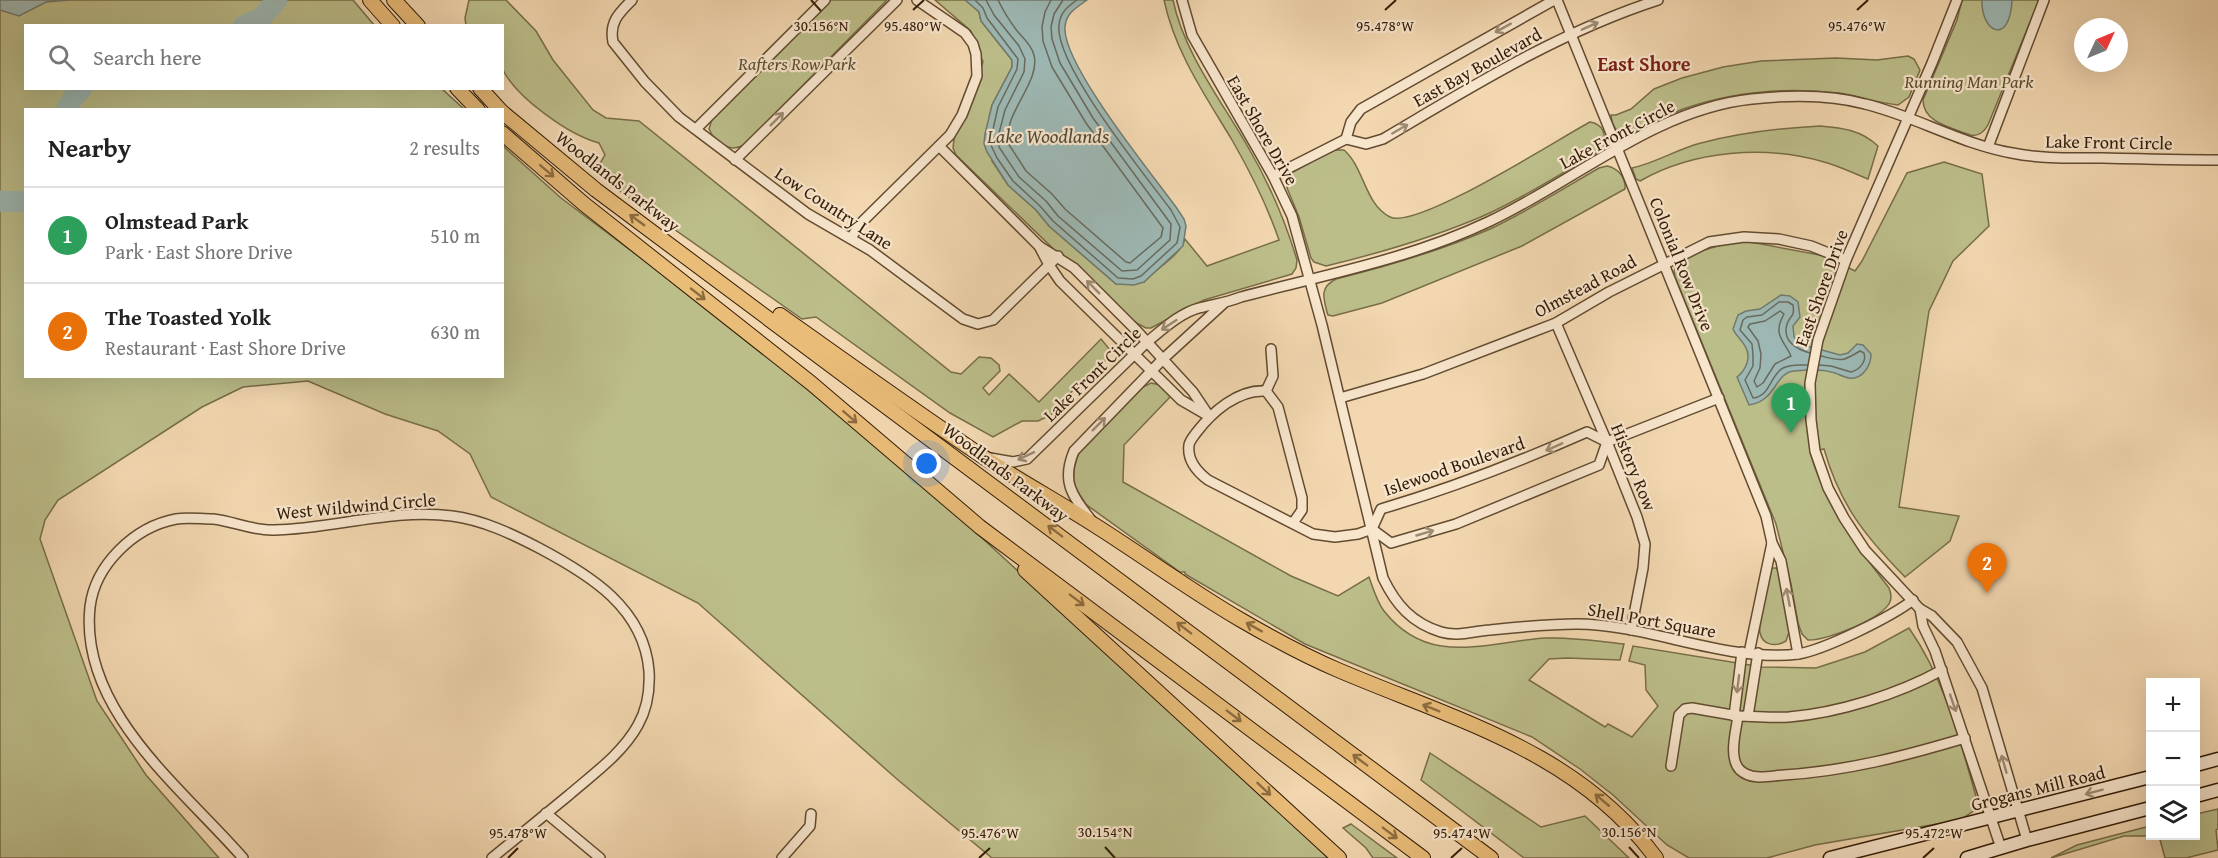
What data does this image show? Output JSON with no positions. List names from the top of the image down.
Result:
{
  "streets": {
    "main road": ["Woodlands Parkway", "Grogans Mill Road"],
    "street": [
      "East Bay Boulevard",
      "East Shore Drive",
      "Lake Front Circle",
      "Low Country Lane",
      "Colonial Row Drive",
      "Olmstead Road",
      "Islewood Boulevard",
      "History Row",
      "West Wildwind Circle",
      "Shell Port Square"
    ]
  },
  "crossings": [
    ["East Bay Boulevard", "Colonial Row Drive"],
    ["East Shore Drive", "Lake Front Circle"],
    ["East Shore Drive", "Olmstead Road"],
    ["East Shore Drive", "Shell Port Square"],
    ["East Shore Drive", "Grogans Mill Road"],
    ["Lake Front Circle", "Colonial Row Drive"],
    ["Lake Front Circle", "Shell Port Square"],
    ["Colonial Row Drive", "Olmstead Road"],
    ["Colonial Row Drive", "Shell Port Square"],
    ["Olmstead Road", "History Row"],
    ["Olmstead Road", "Shell Port Square"],
    ["Islewood Boulevard", "History Row"],
    ["Islewood Boulevard", "Shell Port Square"],
    ["History Row", "Shell Port Square"]
  ],
  "districts": ["East Shore"],
  "water": ["Lake Woodlands"],
  "parks": ["Rafters Row Park", "Running Man Park"],
  "north": "top right",
  "page": {
    "search": "Search here",
    "heading": ["Nearby", "2 results"],
    "list": [
      {
        "mark": "1",
        "name": "Olmstead Park",
        "note": "Park · East Shore Drive",
        "value": "510 m"
      },
      {
        "mark": "2",
        "name": "The Toasted Yolk",
        "note": "Restaurant · East Shore Drive",
        "value": "630 m"
      }
    ],
    "pins": ["1", "2"],
    "map_buttons": ["+", "−"]
  },
  "coordinates": [
    "95.480°W",
    "95.478°W",
    "95.476°W",
    "30.156°N",
    "30.154°N",
    "95.474°W",
    "95.472°W"
  ]
}
